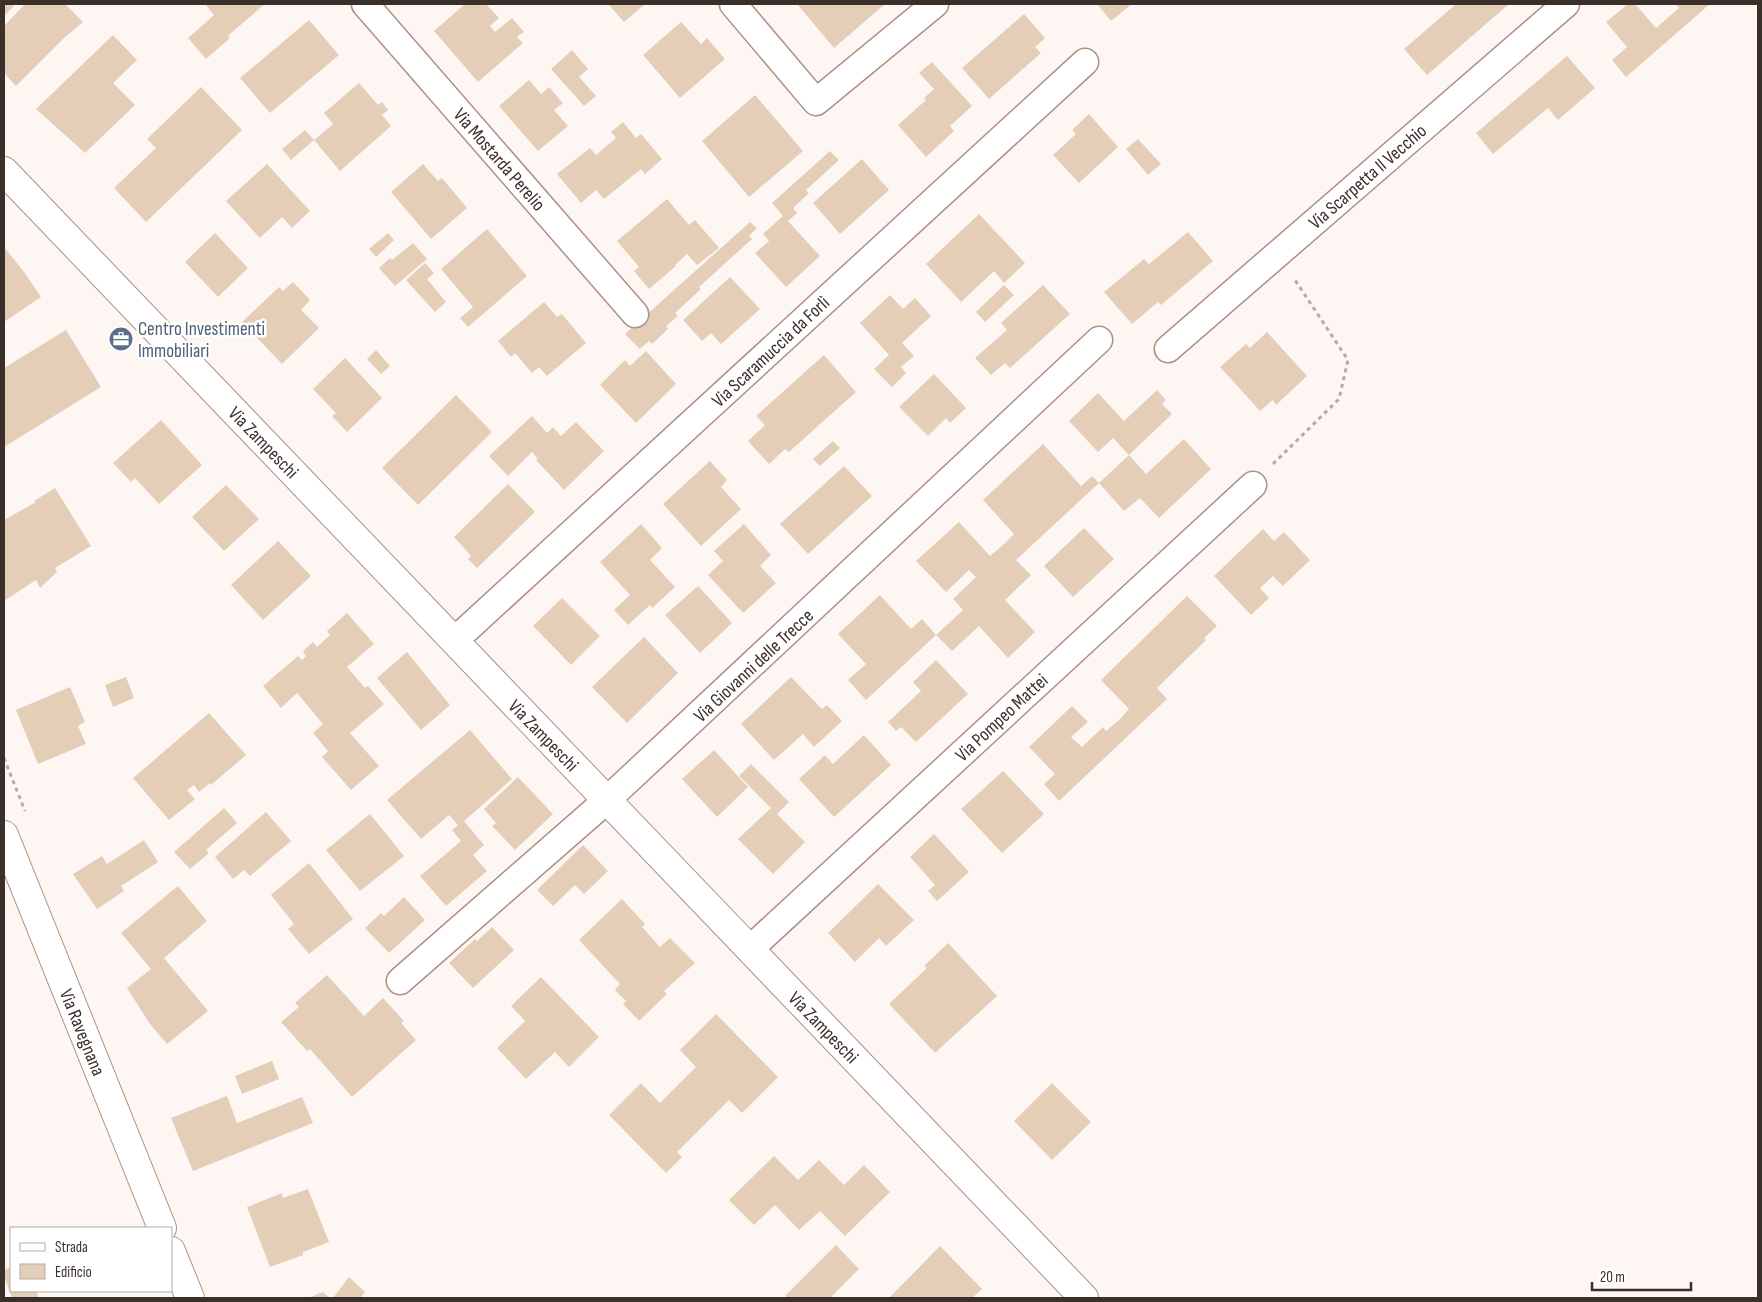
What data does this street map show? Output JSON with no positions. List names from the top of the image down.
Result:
{
  "streets": {
    "street": [
      "Via Mostarda Perelio",
      "Via Scarpetta Il Vecchio",
      "Via Scaramuccia da Forlì",
      "Via Zampeschi",
      "Via Giovanni delle Trecce",
      "Via Pompeo Mattei",
      "Via Ravegnana"
    ]
  },
  "crossings": [
    ["Via Scaramuccia da Forlì", "Via Zampeschi"],
    ["Via Zampeschi", "Via Giovanni delle Trecce"],
    ["Via Zampeschi", "Via Pompeo Mattei"]
  ],
  "places": {
    "office": ["Centro Investimenti Immobiliari"]
  },
  "legend": ["Strada", "Edificio"],
  "scale_bar": "20 m"
}
